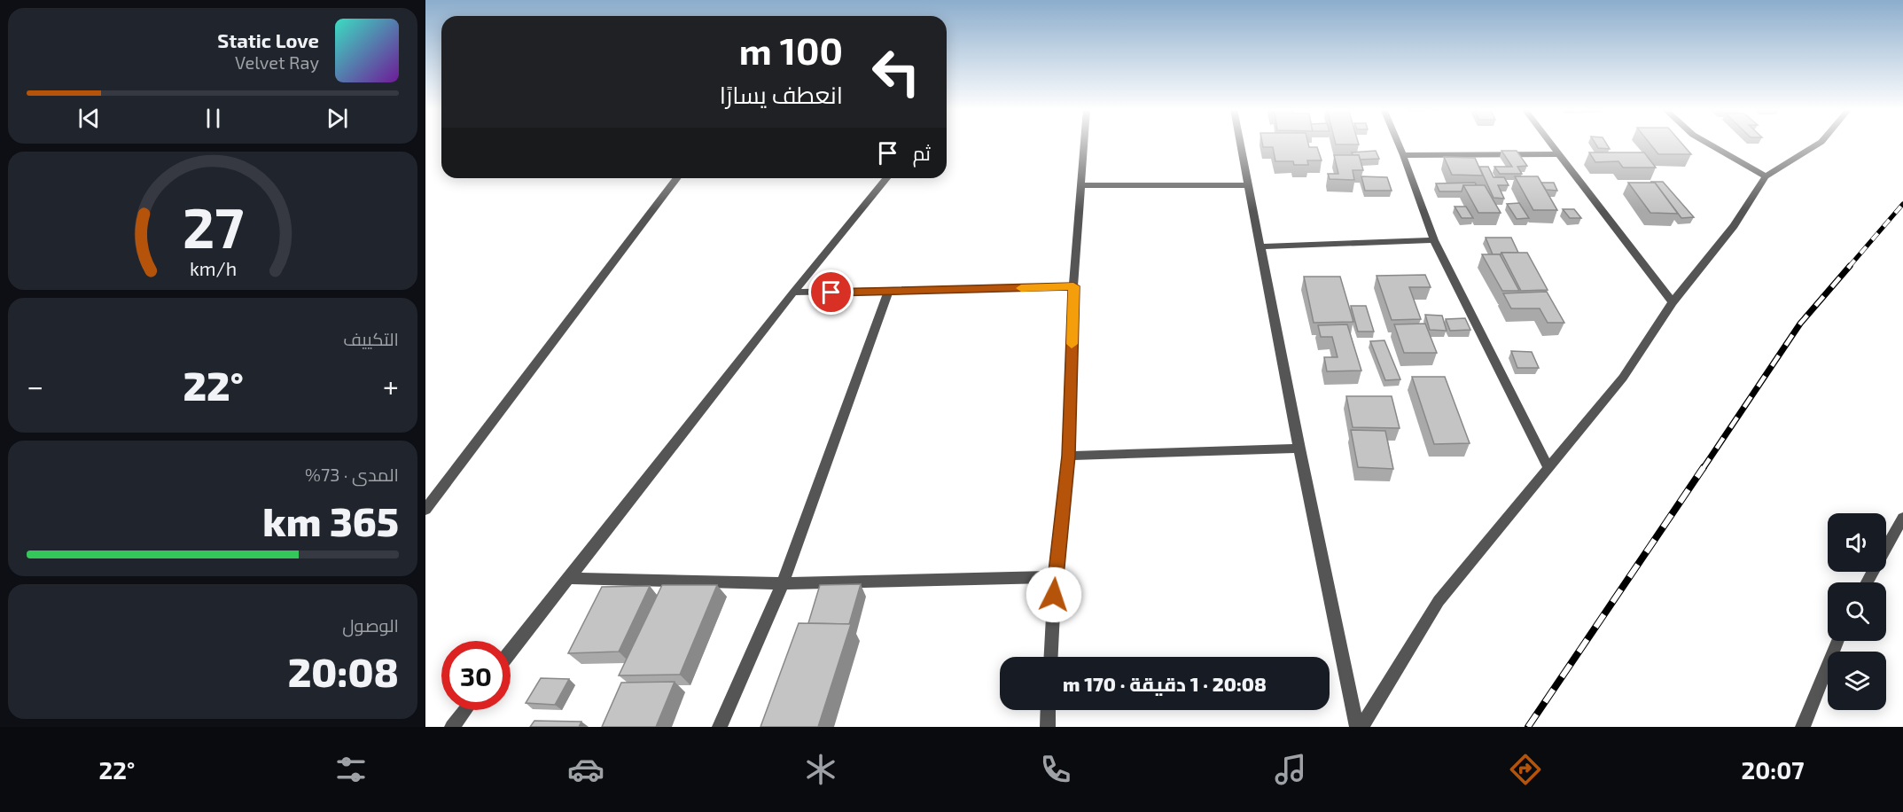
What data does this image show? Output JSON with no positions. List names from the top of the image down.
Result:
{
  "page": {
    "turn": ["100 m", "انعطف يسارًا"],
    "song": ["Static Love", "Velvet Ray"],
    "then": "ثم",
    "tile": [
      "التكييف",
      ["المدى · 73%", "365 km"],
      ["الوصول", "20:08"]
    ],
    "heat": ["−", "22°", "+"],
    "limit": "30",
    "trip": "20:08 · 1 دقيقة · 170 m",
    "tabs": ["20:07", "22°"],
    "gauge": ["27", "km/h"]
  }
}
